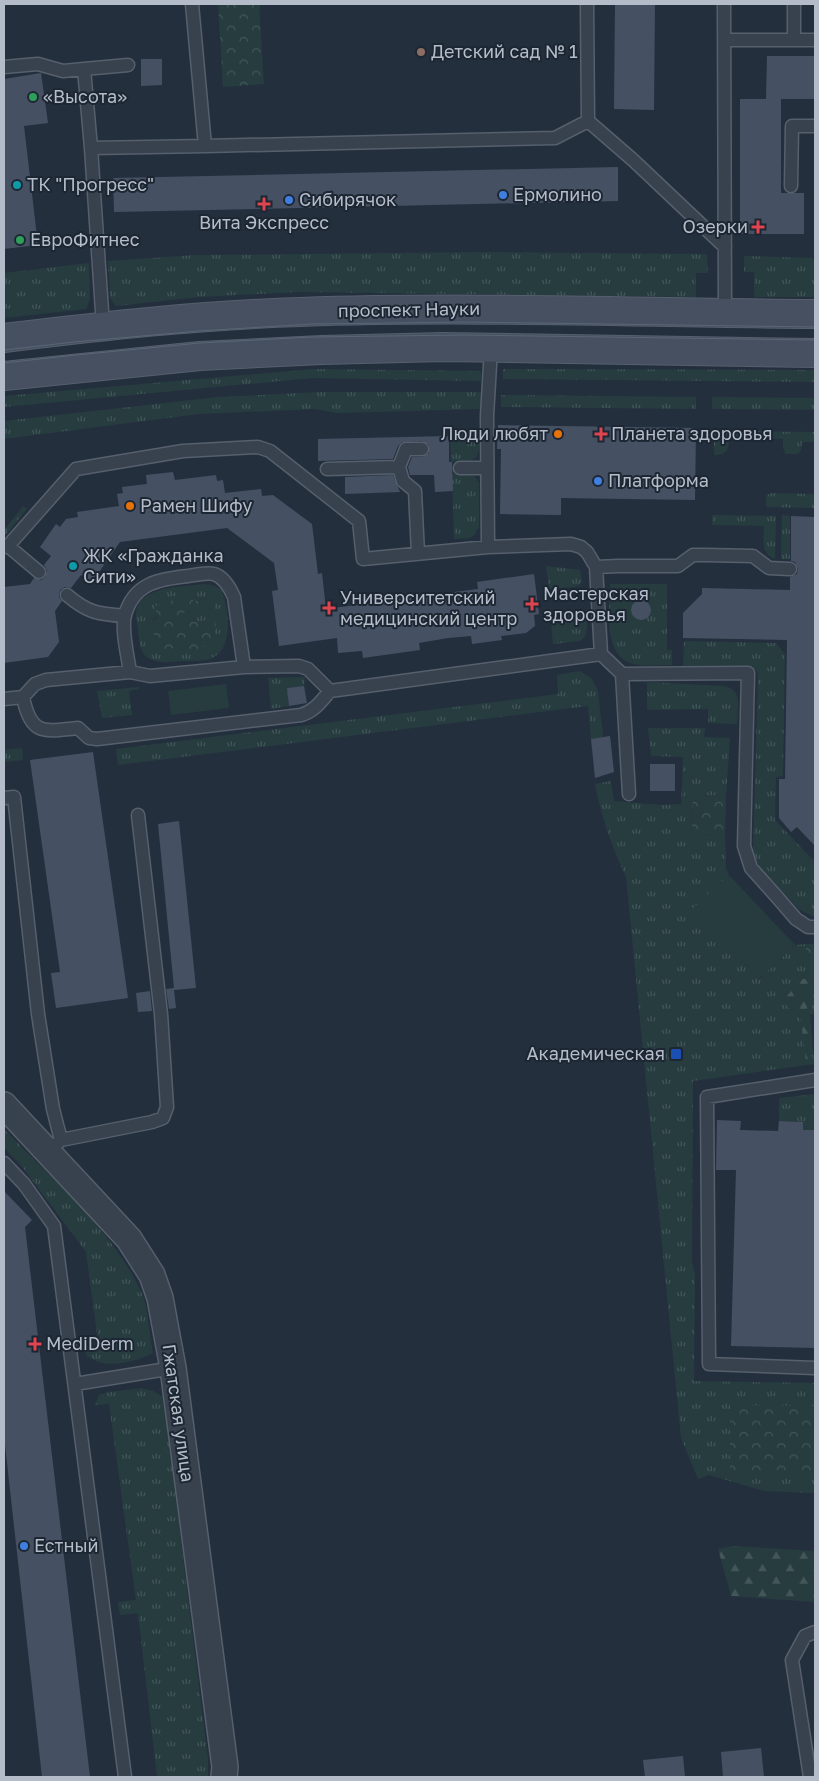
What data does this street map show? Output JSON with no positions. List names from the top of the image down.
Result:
{
  "streets": {
    "main road": ["проспект Науки"],
    "street": ["Гжатская улица"]
  },
  "places": {
    "other": [
      "Детский сад № 1",
      "«Высота»",
      "ТК \"Прогресс\"",
      "Ермолино",
      "Сибирячок",
      "ЕвроФитнес",
      "Люди любят",
      "Платформа",
      "Рамен Шифу",
      "ЖК «Гражданка Сити»",
      "Естный"
    ],
    "health": [
      "Вита Экспресс",
      "Озерки",
      "Планета здоровья",
      "Мастерская здоровья",
      "Университетский медицинский центр",
      "MediDerm"
    ],
    "transit": ["Академическая"]
  }
}
